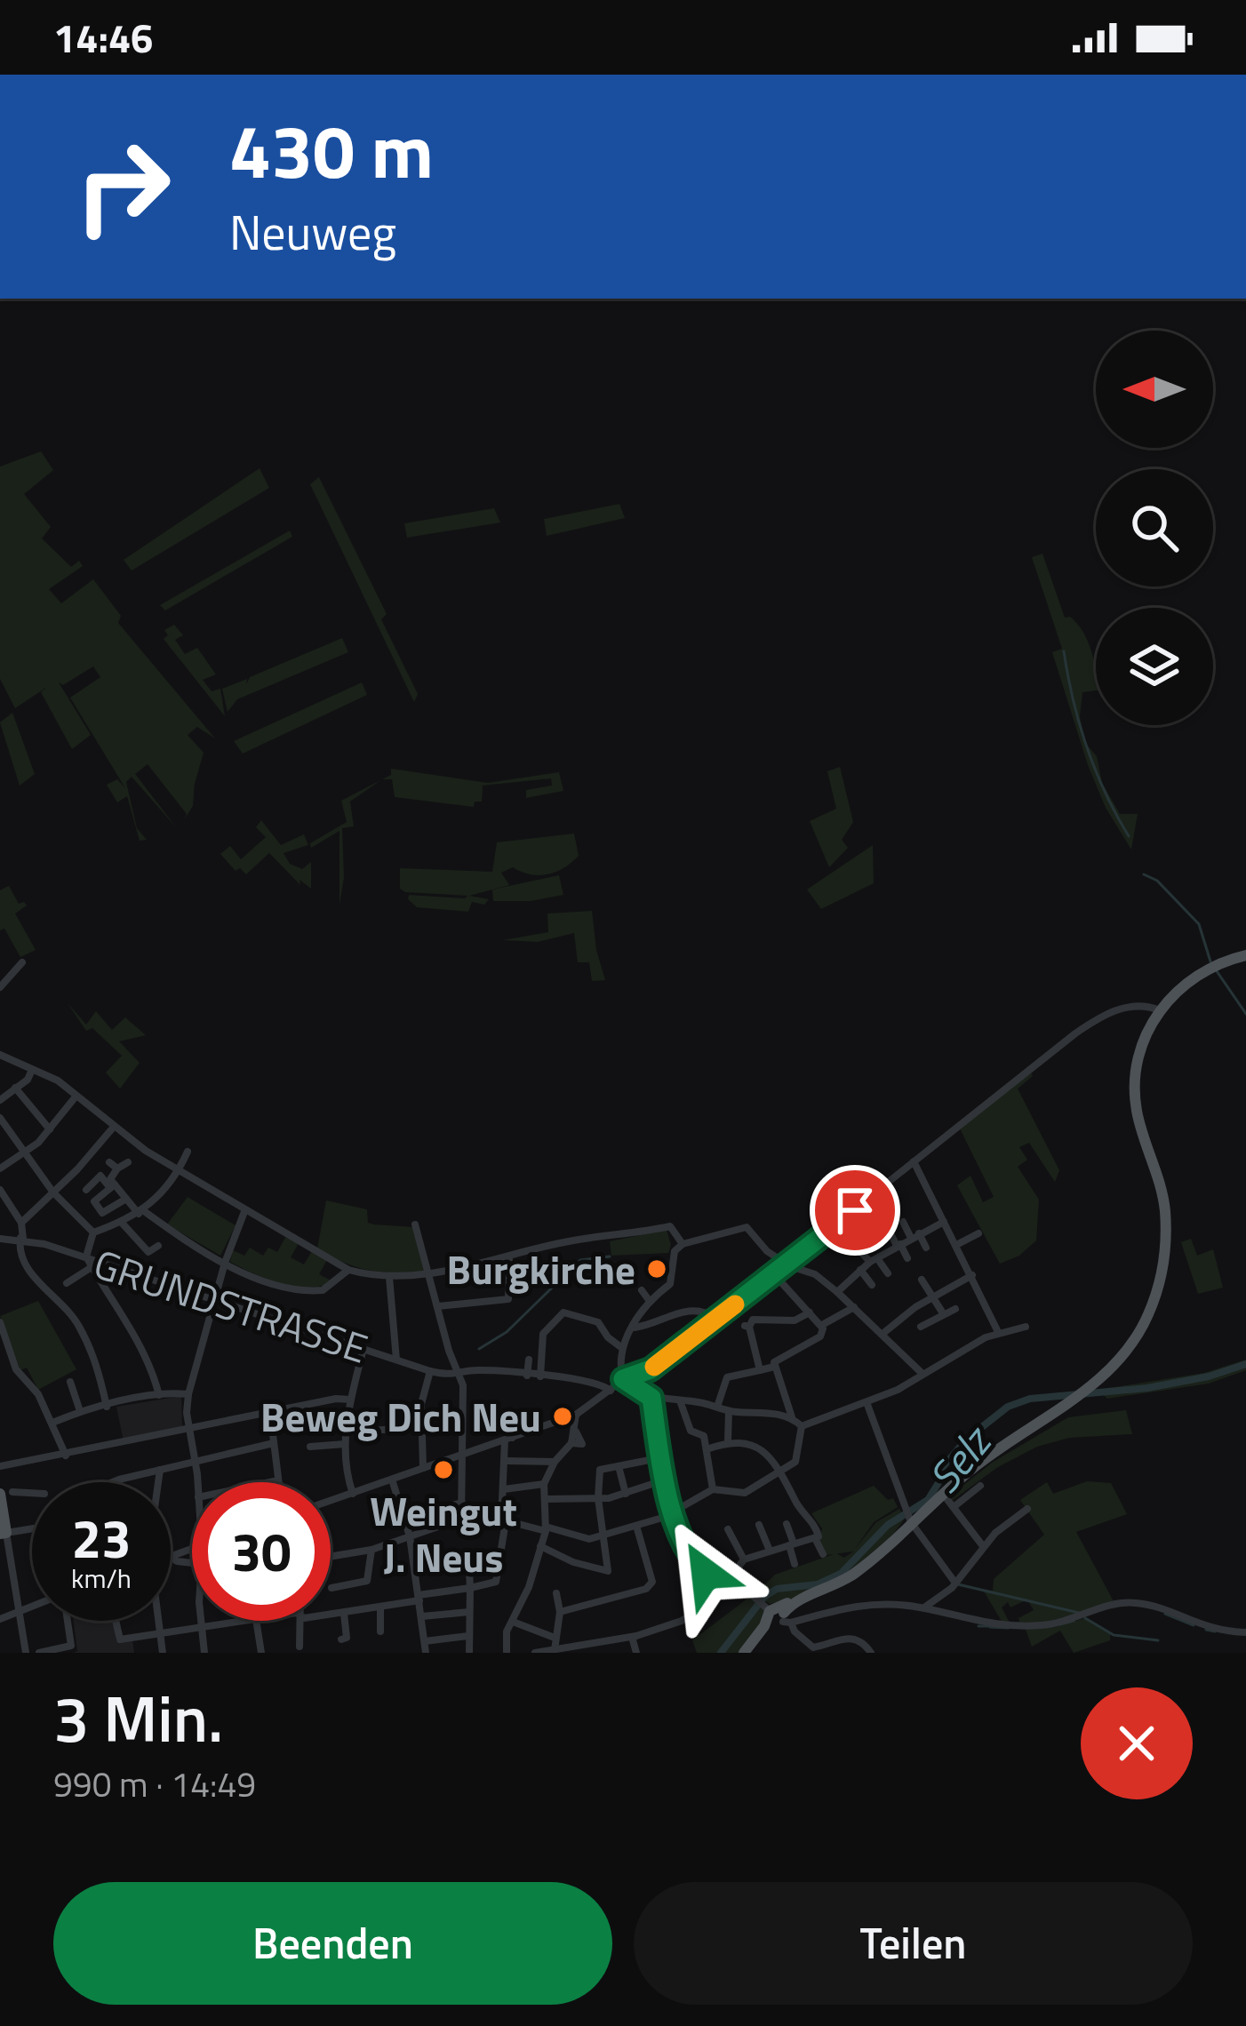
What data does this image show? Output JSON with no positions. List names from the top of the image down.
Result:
{
  "streets": {
    "street": ["GRUNDSTRASSE"]
  },
  "water": ["Selz"],
  "places": ["Burgkirche", "Beweg Dich Neu", "Weingut J. Neus"],
  "north": "left",
  "page": {
    "status": "14:46",
    "turn": ["430 m", "Neuweg"],
    "speed": "23 km/h",
    "limit": "30",
    "heading": ["3 Min.", "990 m · 14:49"],
    "buttons": ["Beenden", "Teilen"]
  }
}
